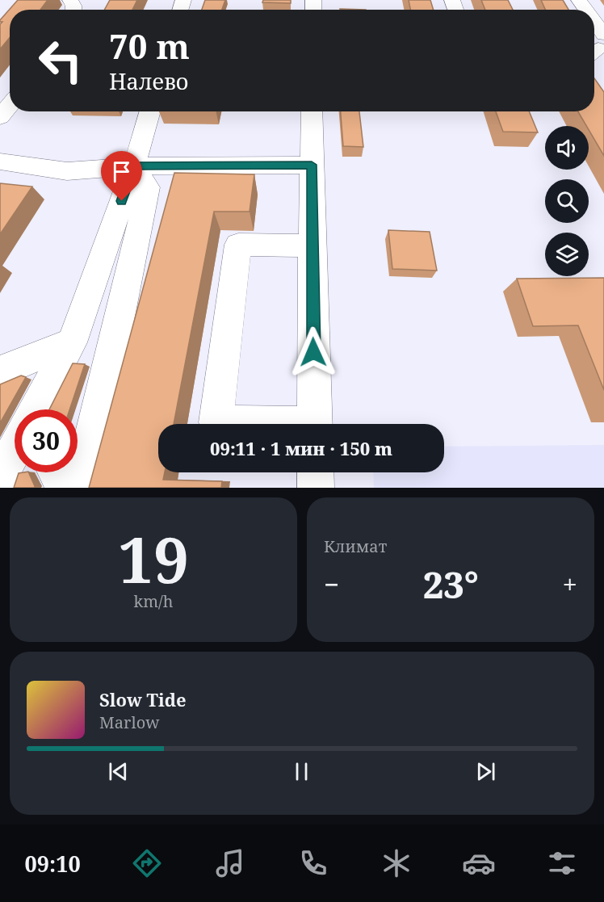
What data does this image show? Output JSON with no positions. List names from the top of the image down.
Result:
{
  "page": {
    "turn": ["70 m", "Налево"],
    "limit": "30",
    "trip": "09:11 · 1 мин · 150 m",
    "tile": [
      ["19", "km/h"],
      "Климат"
    ],
    "heat": ["−", "23°", "+"],
    "song": ["Slow Tide", "Marlow"],
    "tabs": "09:10"
  }
}
